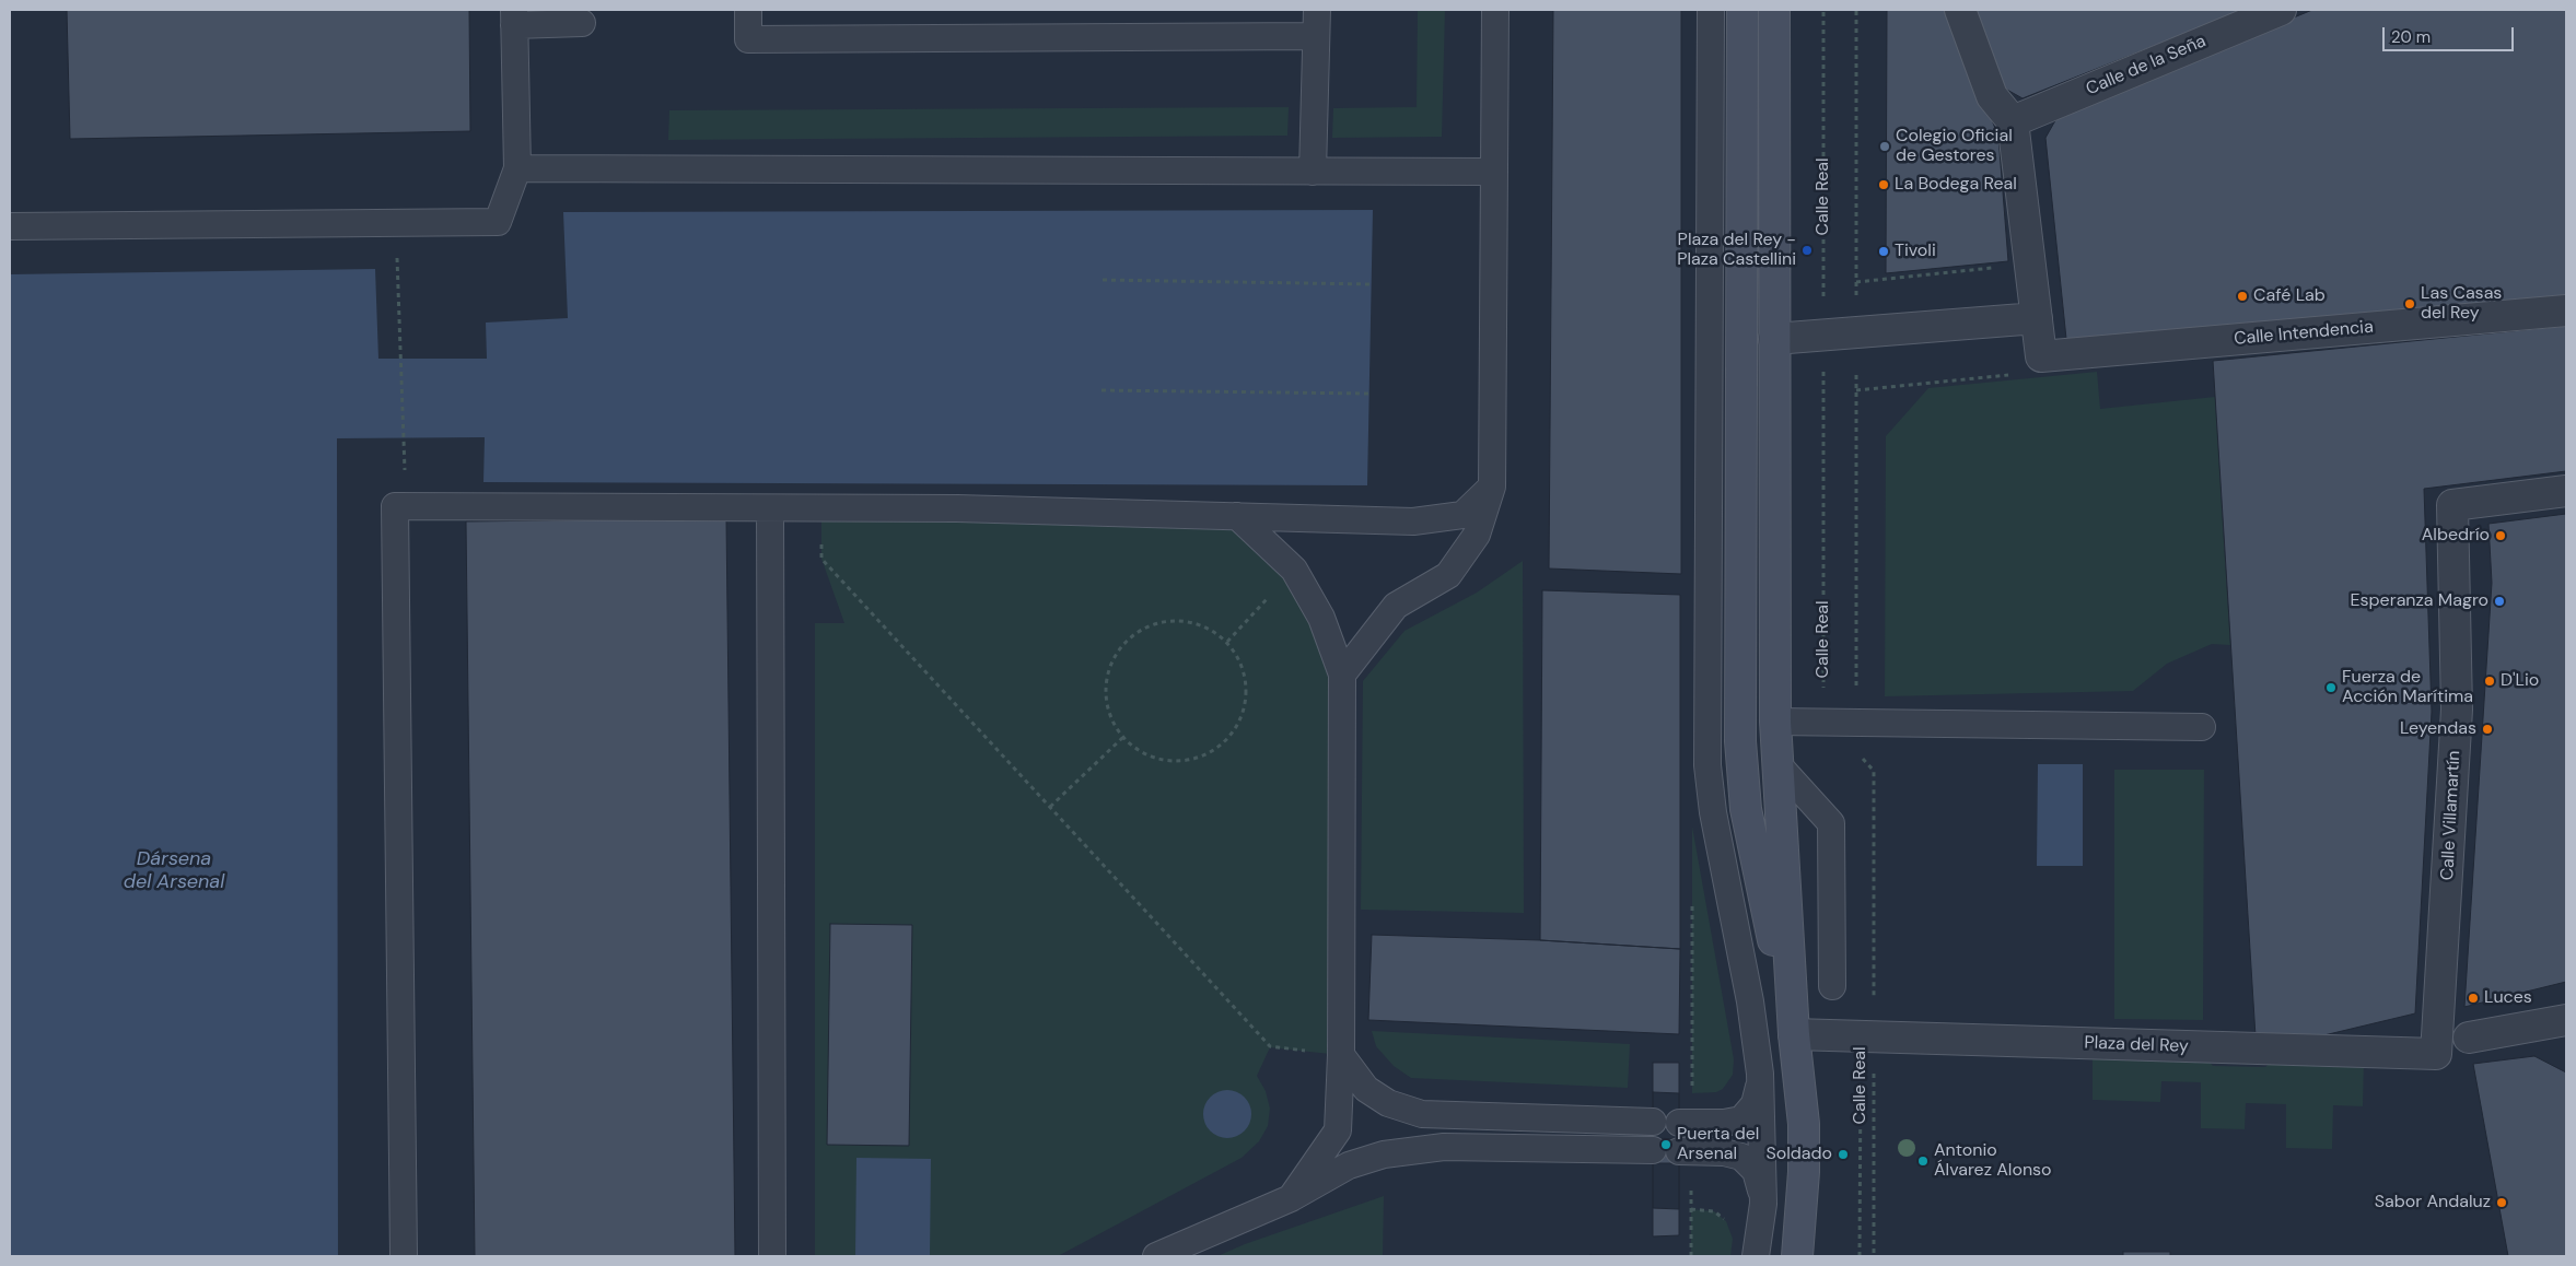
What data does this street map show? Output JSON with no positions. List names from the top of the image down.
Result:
{
  "streets": {
    "street": [
      "Calle de la Seña",
      "Calle Intendencia",
      "Calle Villamartín",
      "Plaza del Rey"
    ],
    "path": ["Calle Real"]
  },
  "crossings": [
    ["Calle Real", "Plaza del Rey"],
    ["Calle Villamartín", "Plaza del Rey"]
  ],
  "water": ["Dársena del Arsenal"],
  "places": [
    "Colegio Oficial de Gestores",
    "La Bodega Real",
    "Plaza del Rey - Plaza Castellini",
    "Tivoli",
    "Café Lab",
    "Las Casas del Rey",
    "Albedrío",
    "Esperanza Magro",
    "D'Lio",
    "Fuerza de Acción Marítima",
    "Leyendas",
    "Luces",
    "Puerta del Arsenal",
    "Soldado",
    "Antonio Álvarez Alonso",
    "Sabor Andaluz"
  ],
  "scale_bar": "20 m"
}
